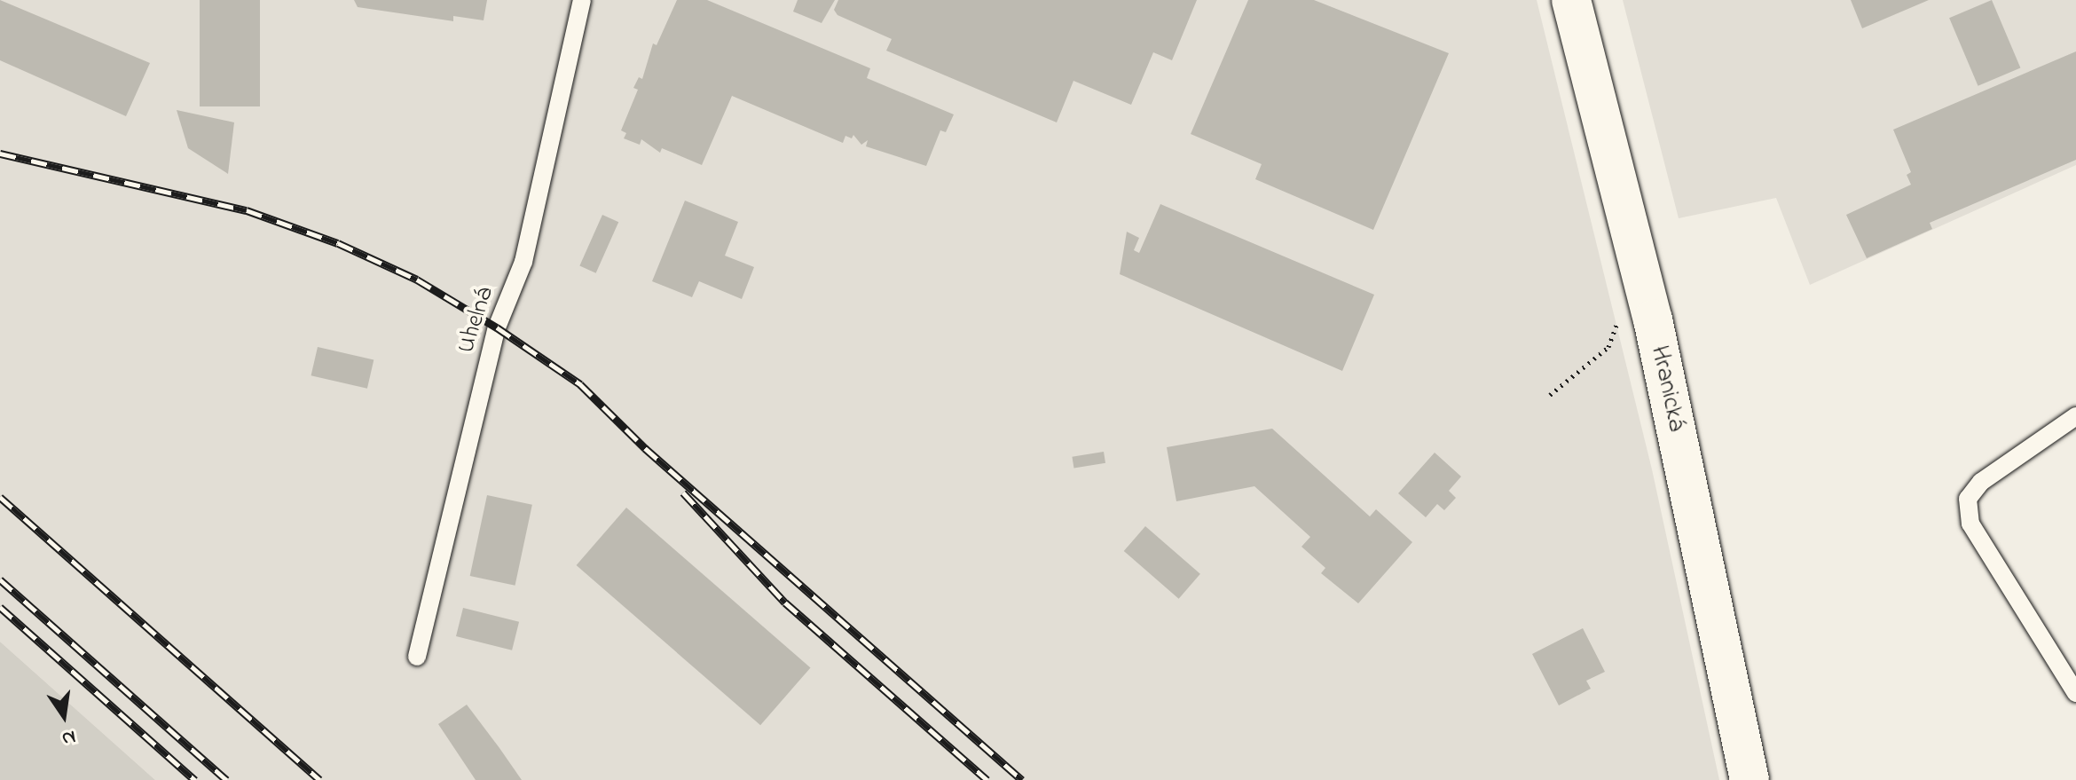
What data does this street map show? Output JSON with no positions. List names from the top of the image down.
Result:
{
  "streets": {
    "street": ["Hranická"],
    "lane": ["Uhelná"]
  },
  "north": "bottom"
}
